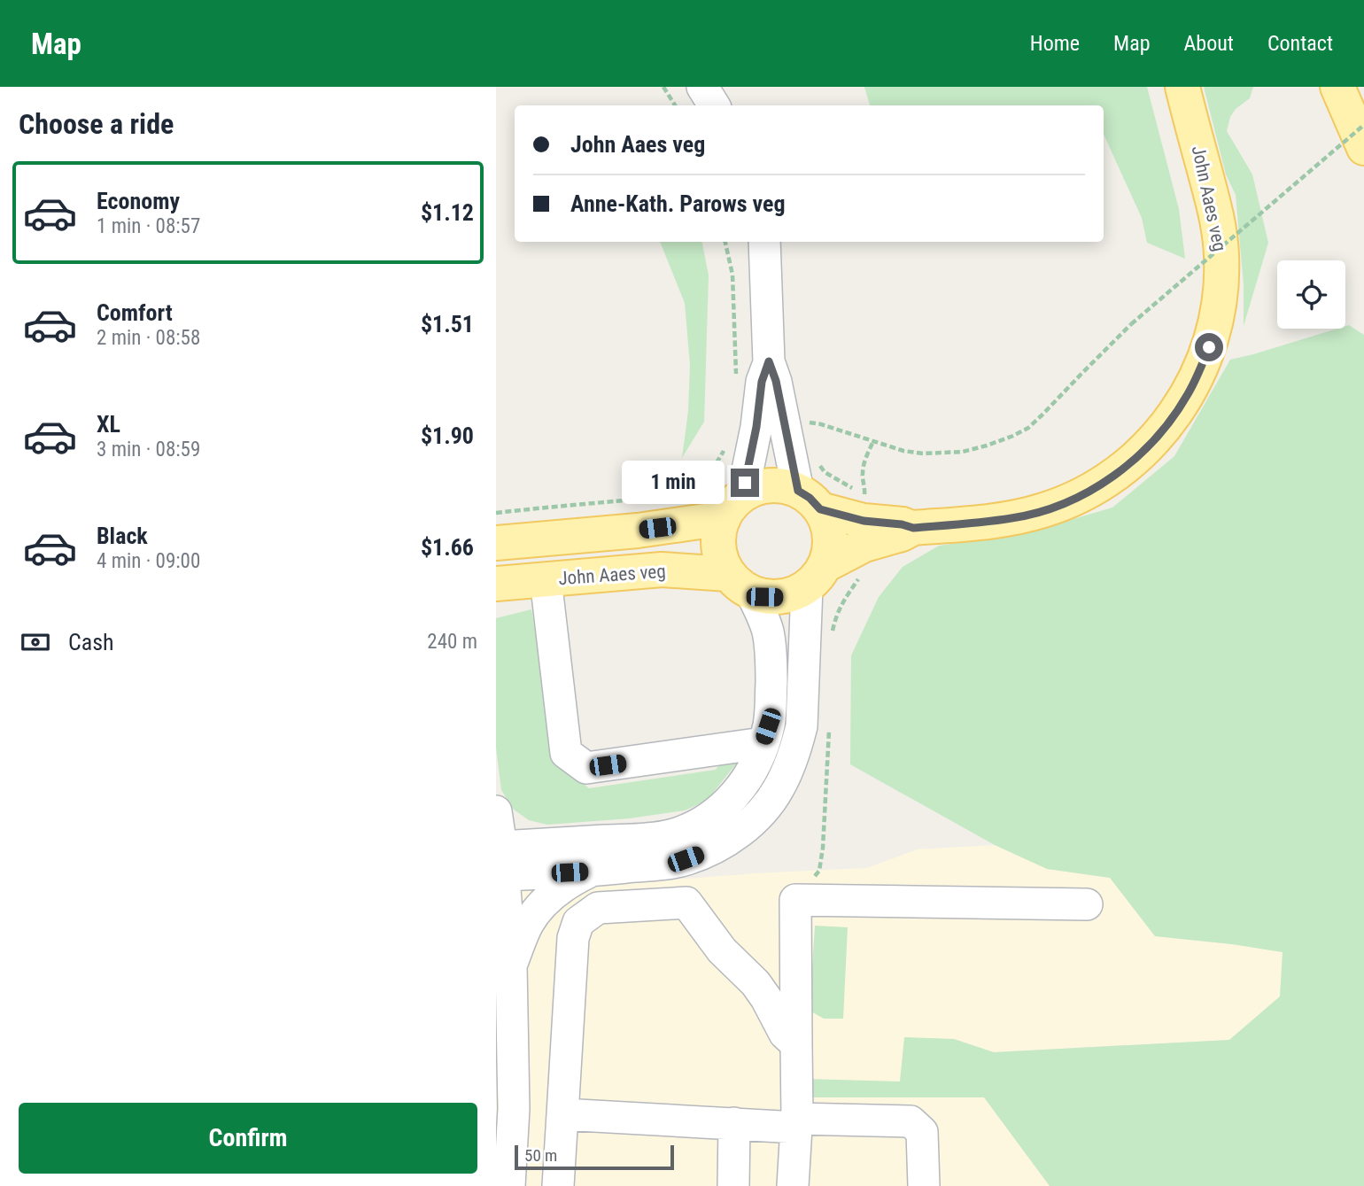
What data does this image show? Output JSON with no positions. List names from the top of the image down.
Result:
{
  "streets": {
    "main road": ["John Aaes veg"]
  },
  "scale_bar": "50 m",
  "page": {
    "header": "Map",
    "nav": [
      "Home",
      "Map",
      "About",
      "Contact"
    ],
    "heading": "Choose a ride",
    "banner": ["John Aaes veg", "Anne-Kath. Parows veg"],
    "list": [
      {
        "name": "Economy",
        "note": "1 min · 08:57",
        "value": "$1.12"
      },
      {
        "name": "Comfort",
        "note": "2 min · 08:58",
        "value": "$1.51"
      },
      {
        "name": "XL",
        "note": "3 min · 08:59",
        "value": "$1.90"
      },
      {
        "name": "Black",
        "note": "4 min · 09:00",
        "value": "$1.66"
      }
    ],
    "bubble": "1 min",
    "pay": ["Cash", "240 m"],
    "buttons": "Confirm",
    "scale": "50 m"
  }
}
